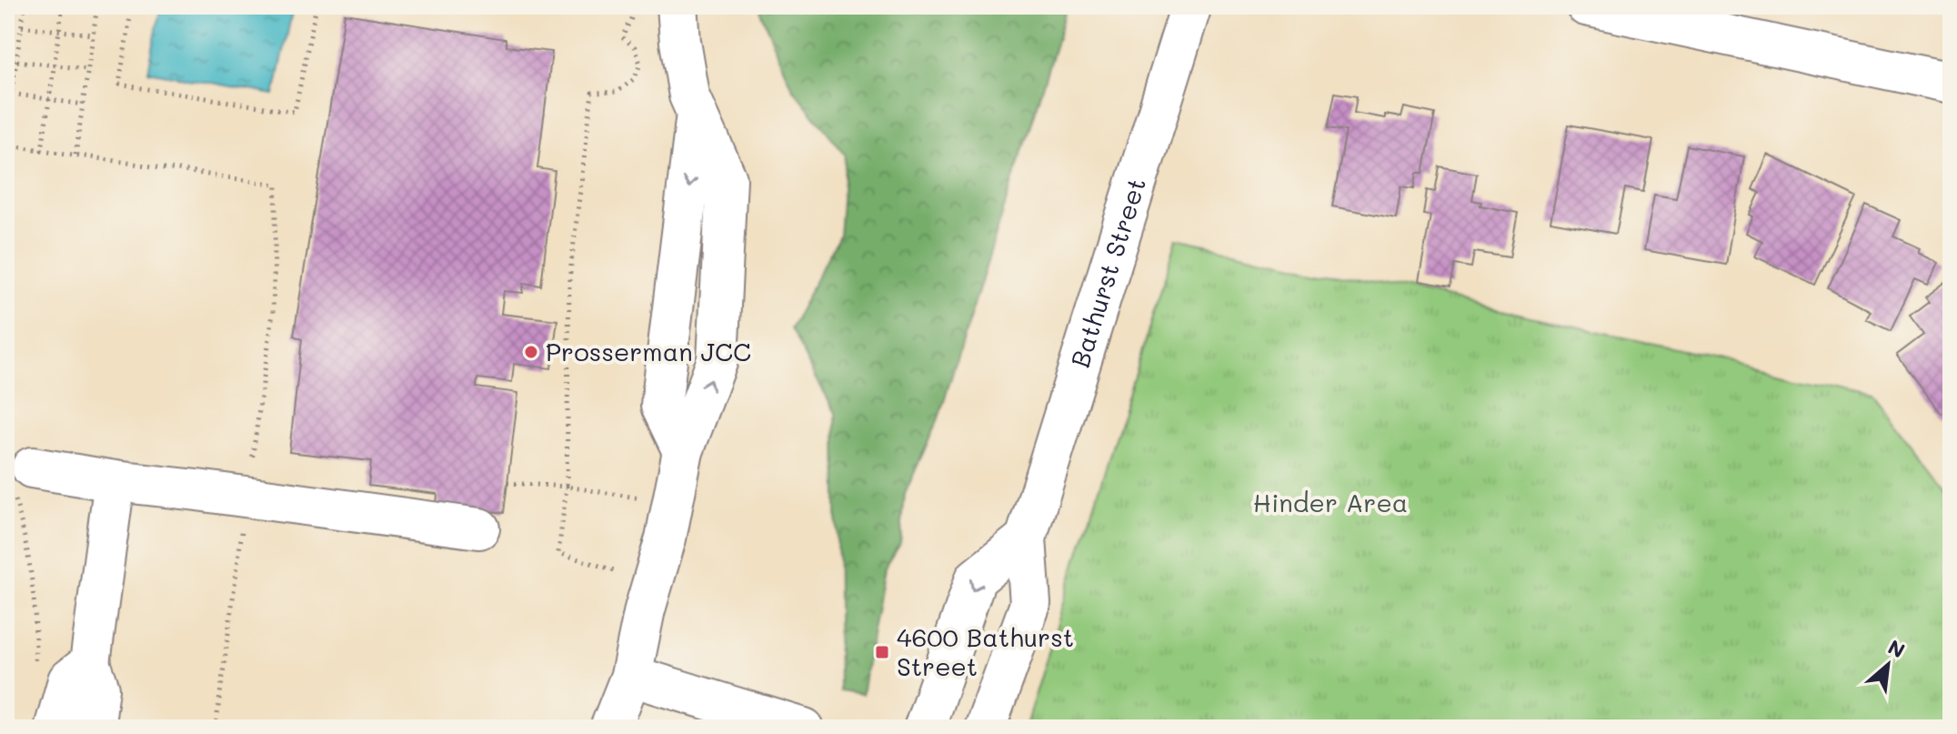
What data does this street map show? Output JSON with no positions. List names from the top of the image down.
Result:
{
  "streets": {
    "main road": ["Bathurst Street"]
  },
  "parks": ["Hinder Area"],
  "places": {
    "other": ["Prosserman JCC"],
    "transit": ["4600 Bathurst Street"]
  },
  "north": "top right"
}
